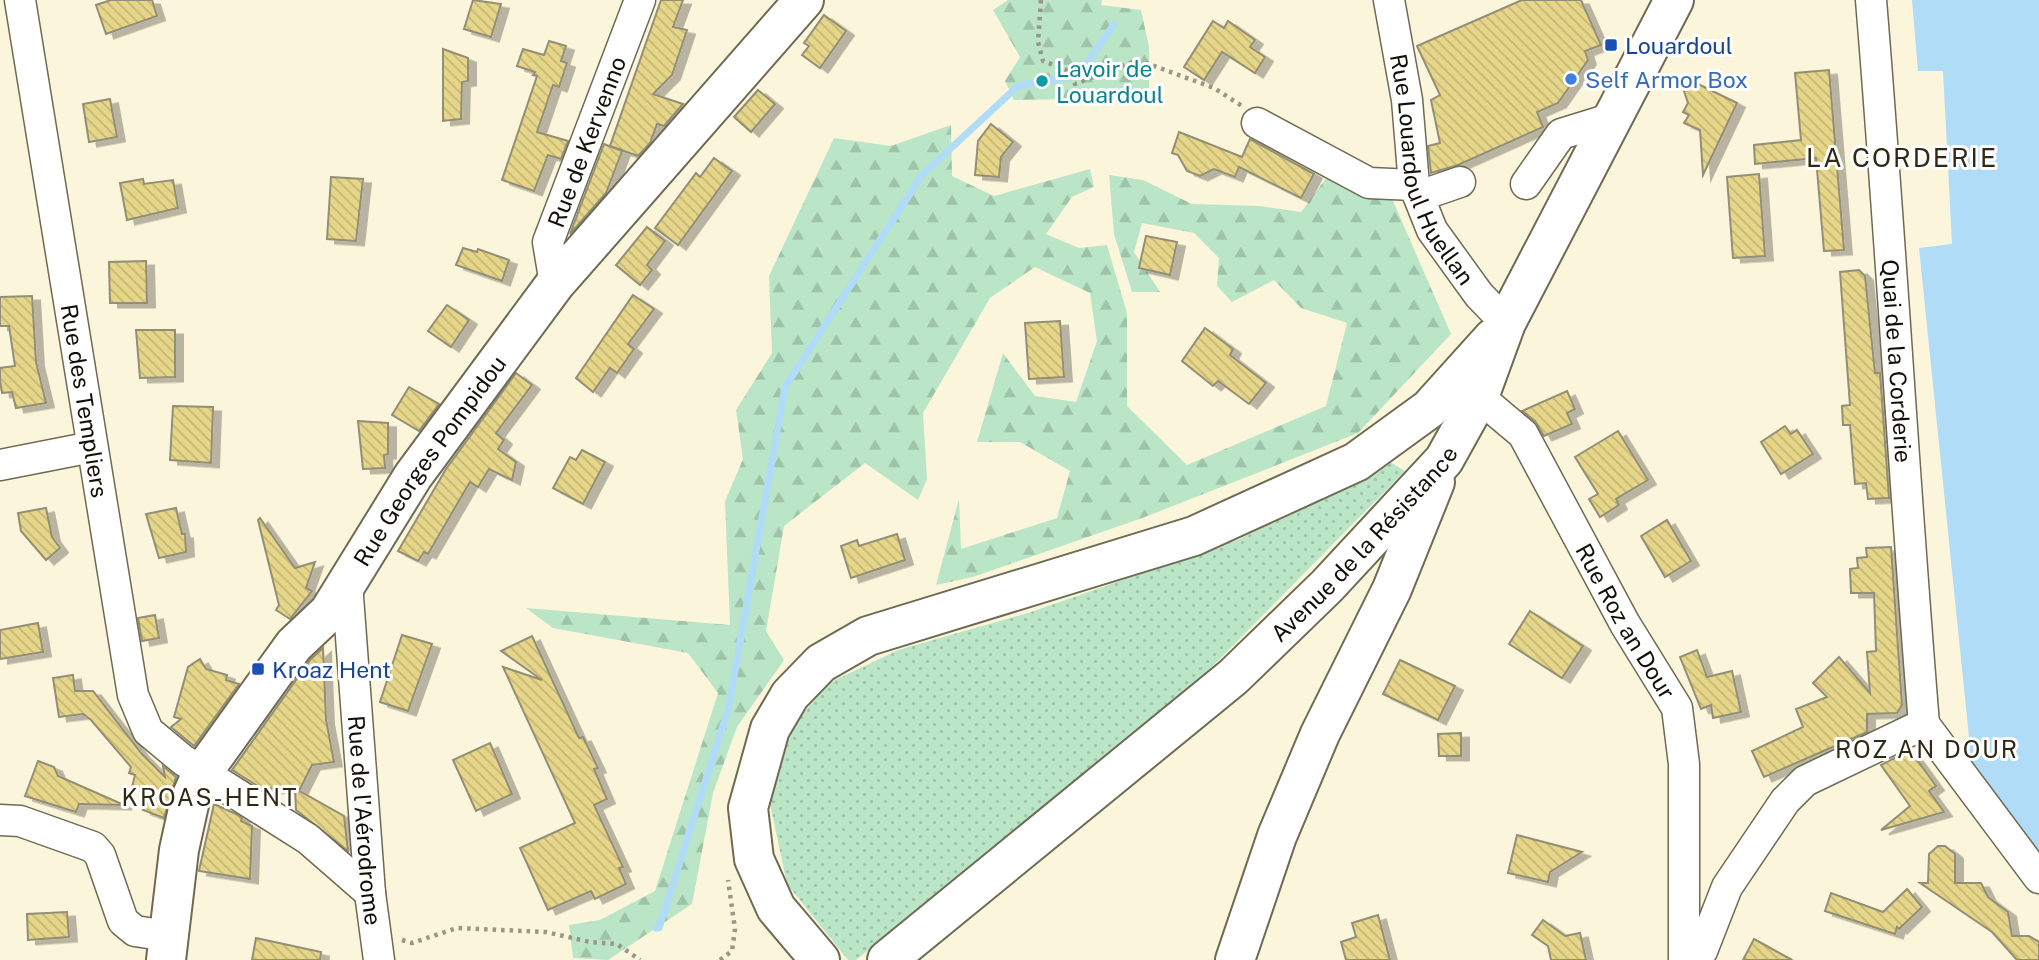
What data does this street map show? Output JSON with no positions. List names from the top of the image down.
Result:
{
  "streets": {
    "main road": ["Rue Georges Pompidou", "Avenue de la Résistance"],
    "street": [
      "Rue de Kervenno",
      "Rue Louardoul Huellan",
      "Quai de la Corderie",
      "Rue des Templiers",
      "Rue Roz an Dour",
      "Rue de l'Aérodrome"
    ]
  },
  "crossings": [
    ["Rue de Kervenno", "Rue Georges Pompidou"],
    ["Rue Louardoul Huellan", "Avenue de la Résistance"],
    ["Rue des Templiers", "Rue Georges Pompidou"],
    ["Rue Georges Pompidou", "Rue de l'Aérodrome"],
    ["Avenue de la Résistance", "Rue Roz an Dour"]
  ],
  "districts": ["LA CORDERIE", "ROZ AN DOUR", "KROAS-HENT"],
  "places": {
    "transit": ["Louardoul", "Kroaz Hent"],
    "other": ["Self Armor Box", "Lavoir de Louardoul"]
  }
}
